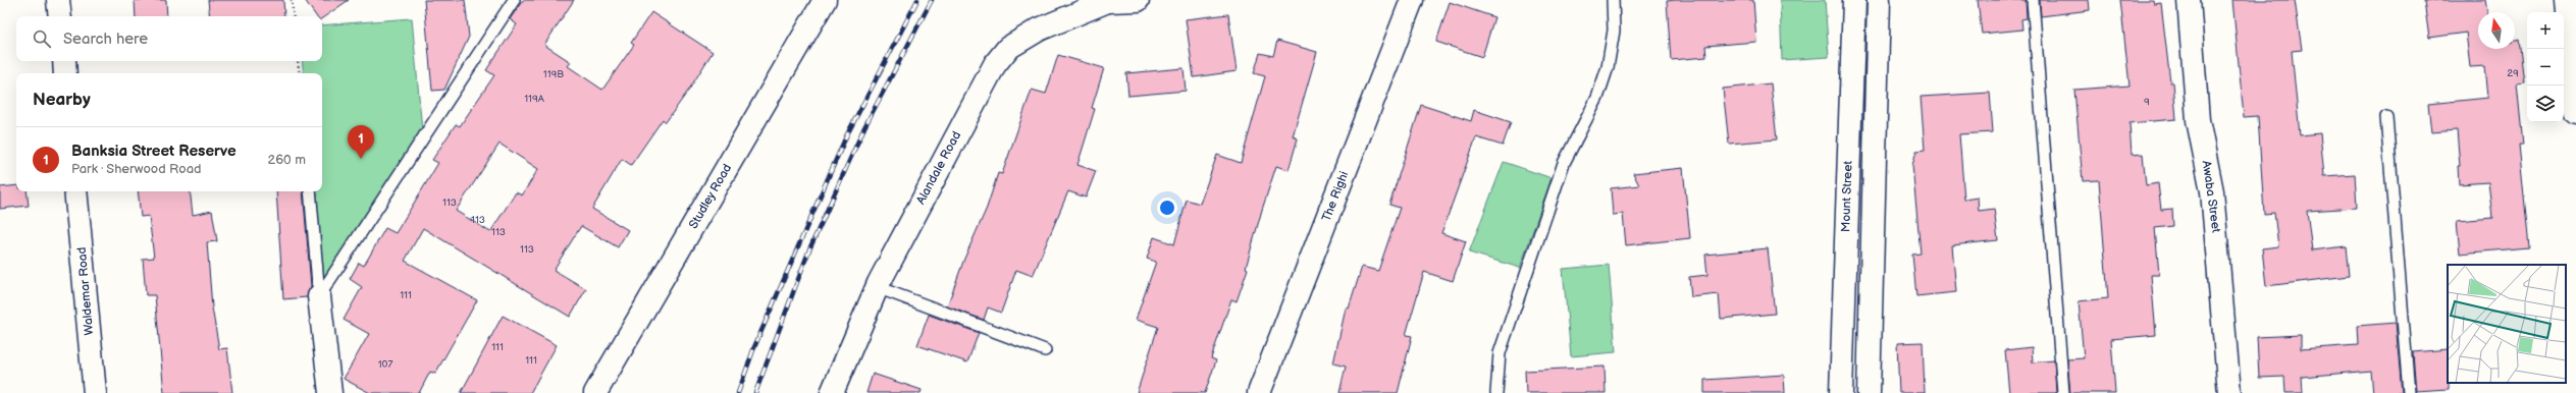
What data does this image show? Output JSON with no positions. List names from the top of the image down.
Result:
{
  "streets": {
    "street": [
      "Alandale Road",
      "Studley Road",
      "The Righi",
      "Mount Street",
      "Awaba Street",
      "Waldemar Road"
    ]
  },
  "house_numbers": [
    "29",
    "119B",
    "119A",
    "9",
    "113",
    "113",
    "113",
    "113",
    "111",
    "111",
    "111",
    "107"
  ],
  "north": "top",
  "page": {
    "map_buttons": ["+", "−"],
    "search": "Search here",
    "heading": "Nearby",
    "pins": "1",
    "list": [
      {
        "mark": "1",
        "name": "Banksia Street Reserve",
        "note": "Park · Sherwood Road",
        "value": "260 m"
      }
    ]
  }
}
